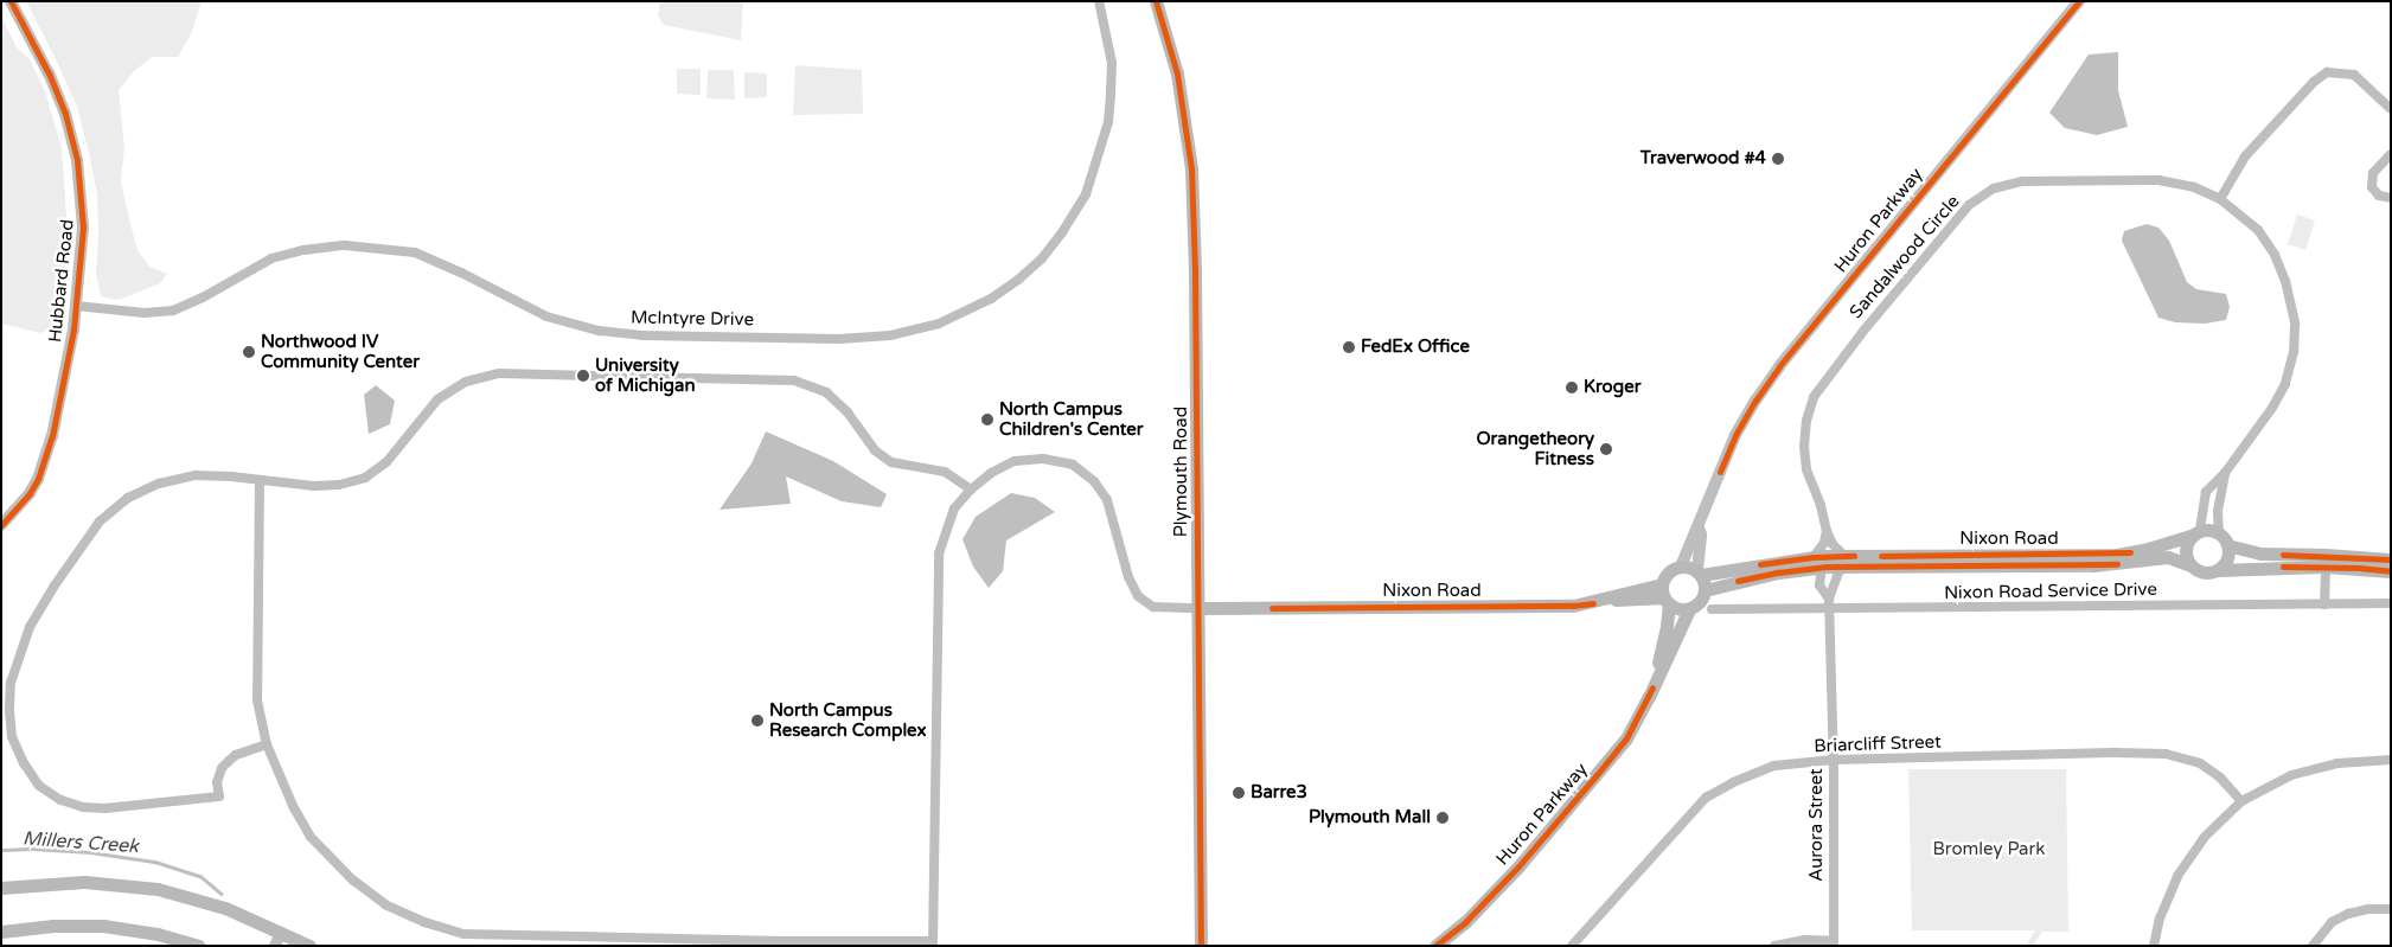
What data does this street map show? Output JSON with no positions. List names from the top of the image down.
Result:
{
  "streets": {
    "main road": ["Huron Parkway", "Plymouth Road", "Nixon Road"],
    "street": [
      "Sandalwood Circle",
      "Hubbard Road",
      "McIntyre Drive",
      "Nixon Road Service Drive",
      "Briarcliff Street",
      "Aurora Street"
    ]
  },
  "crossings": [
    ["Huron Parkway", "Nixon Road"],
    ["Sandalwood Circle", "Nixon Road"],
    ["Sandalwood Circle", "Aurora Street"],
    ["Hubbard Road", "McIntyre Drive"],
    ["Plymouth Road", "Nixon Road"],
    ["Nixon Road", "Aurora Street"],
    ["Nixon Road Service Drive", "Aurora Street"],
    ["Briarcliff Street", "Aurora Street"]
  ],
  "water": ["Millers Creek"],
  "parks": ["Bromley Park"],
  "places": [
    "Traverwood #4",
    "FedEx Office",
    "Northwood IV Community Center",
    "University of Michigan",
    "Kroger",
    "North Campus Children's Center",
    "Orangetheory Fitness",
    "North Campus Research Complex",
    "Barre3",
    "Plymouth Mall"
  ]
}
